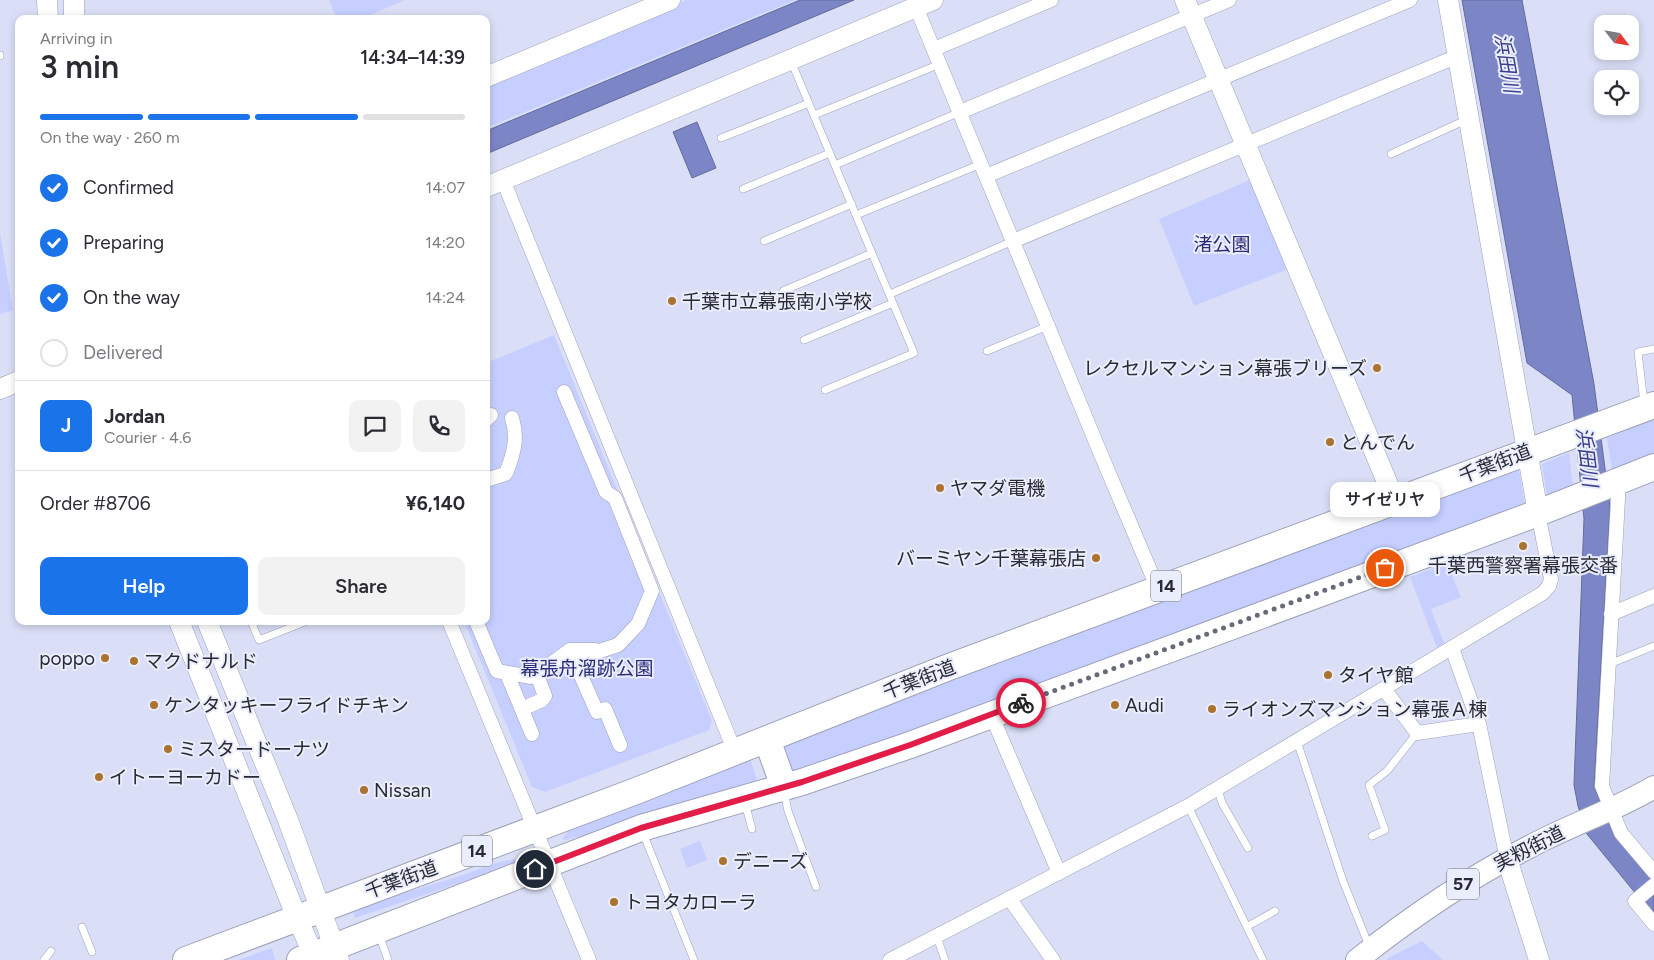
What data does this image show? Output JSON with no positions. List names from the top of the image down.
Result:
{
  "streets": {
    "highway": ["千葉街道", "14"],
    "main road": ["実籾街道", "57"]
  },
  "crossings": [
    ["実籾街道", "57"]
  ],
  "water": ["浜田川"],
  "parks": ["渚公園", "幕張舟溜跡公園"],
  "places": [
    "千葉市立幕張南小学校",
    "レクセルマンション幕張ブリーズ",
    "とんでん",
    "ヤマダ電機",
    "千葉西警察署幕張交番",
    "バーミヤン千葉幕張店",
    "サイゼリヤ",
    "poppo",
    "マクドナルド",
    "タイヤ館",
    "ケンタッキーフライドチキン",
    "Audi",
    "ライオンズマンション幕張Ａ棟",
    "ミスタードーナツ",
    "イトーヨーカドー",
    "Nissan",
    "デニーズ",
    "トヨタカローラ"
  ],
  "north": "bottom right",
  "page": {
    "heading": ["3 min", "Arriving in", "14:34–14:39"],
    "panel": [
      "Jordan",
      "Courier · 4.6",
      "Order #8706",
      "¥6,140"
    ],
    "bar": "On the way · 260 m",
    "list": [
      ["Confirmed", "14:07"],
      ["Preparing", "14:20"],
      ["On the way", "14:24"],
      "Delivered"
    ],
    "round": "J",
    "bubble": "サイゼリヤ",
    "buttons": ["Help", "Share"]
  }
}
